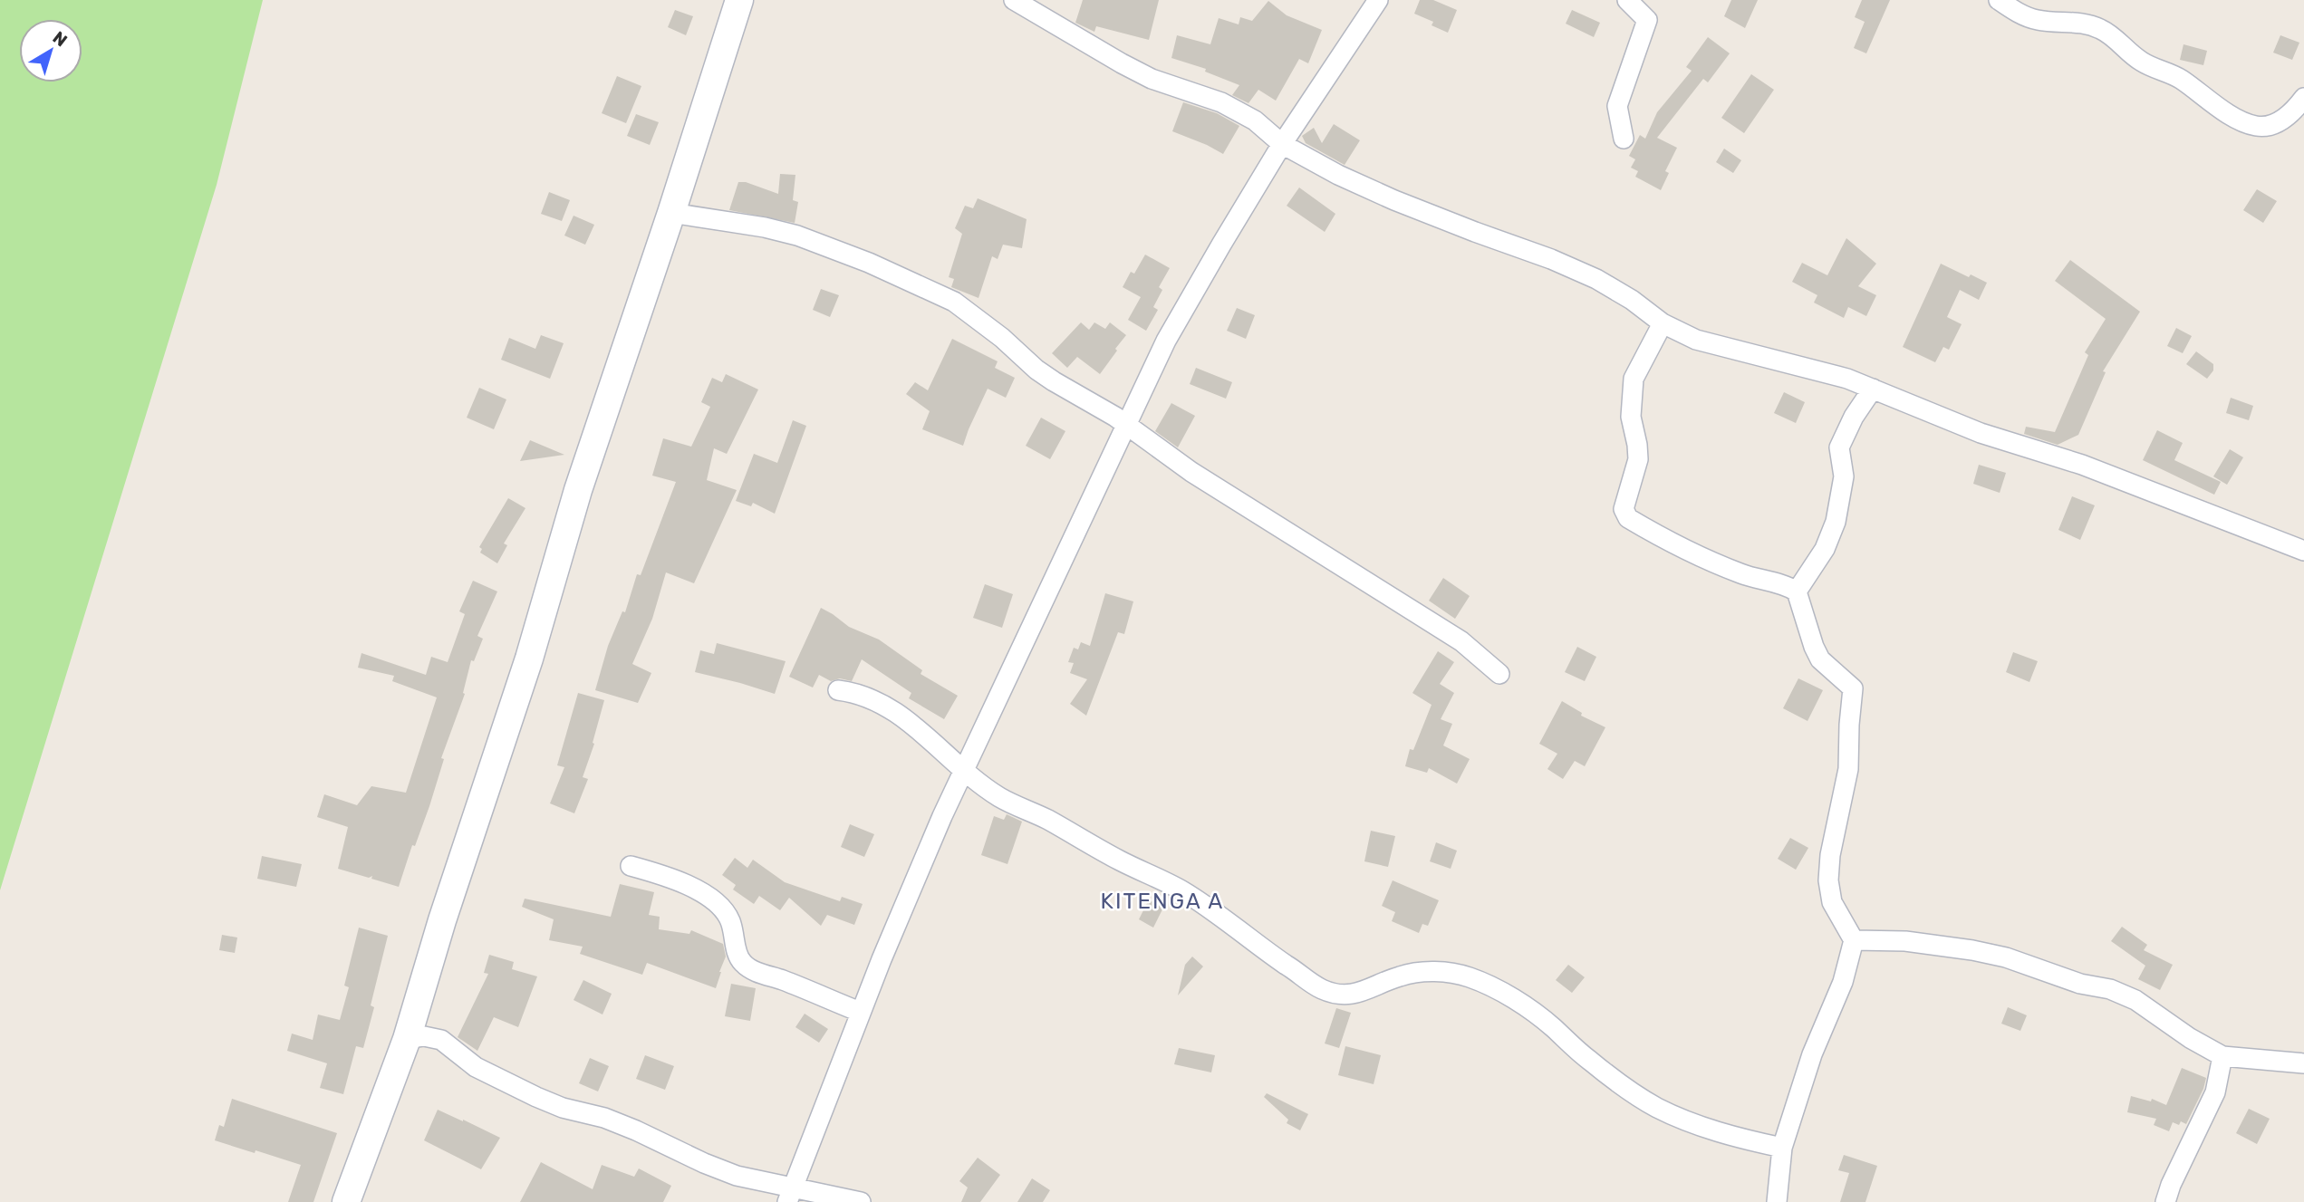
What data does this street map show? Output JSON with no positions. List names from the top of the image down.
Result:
{
  "districts": ["KITENGA A"],
  "north": "top right"
}
